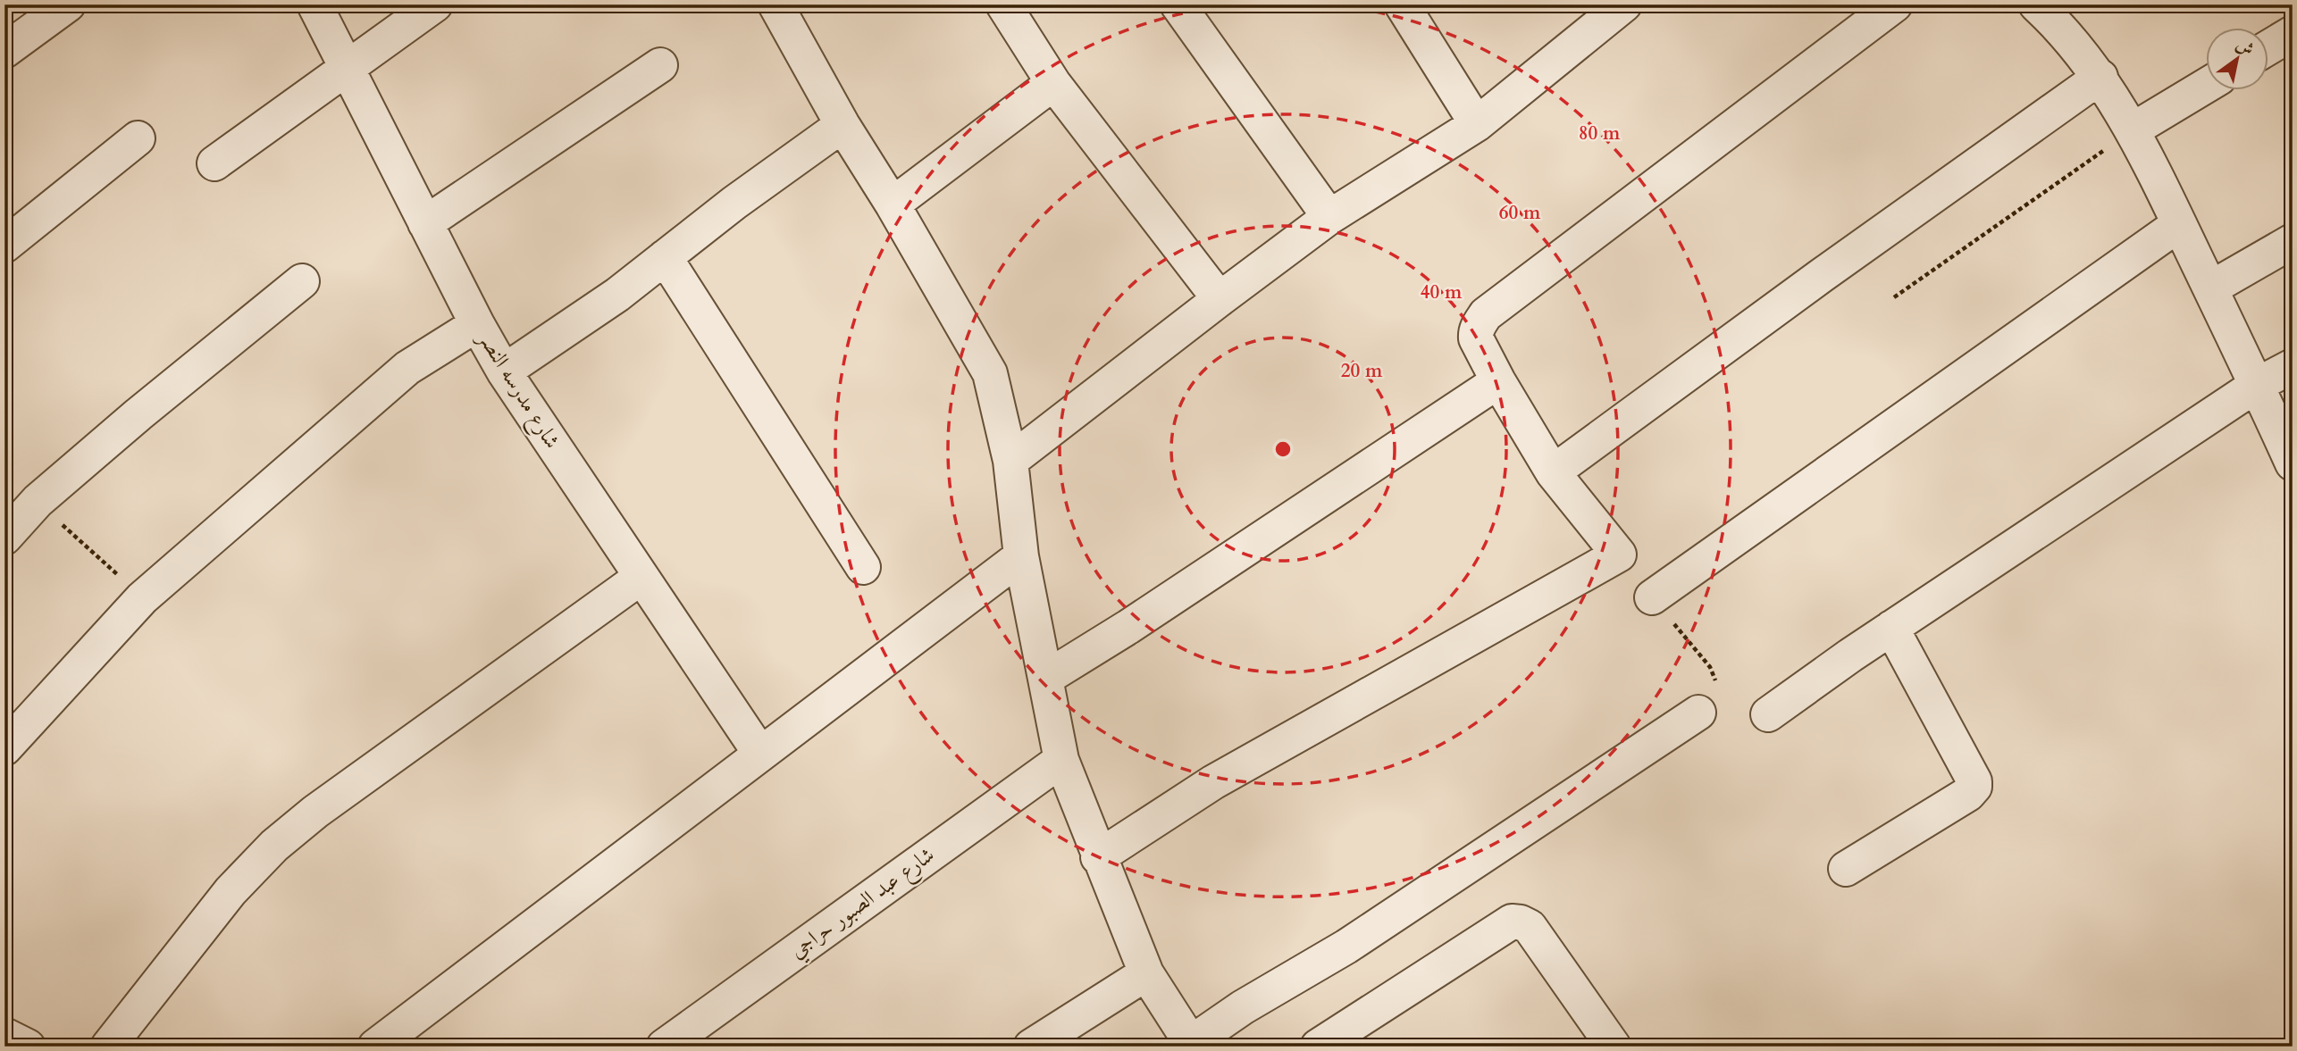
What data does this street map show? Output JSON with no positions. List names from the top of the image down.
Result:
{
  "streets": {
    "street": ["شارع مدرسه النصر", "شارع عبد الصبور حراجي"]
  },
  "north": "top right",
  "rings": [
    "80 m",
    "60 m",
    "40 m",
    "20 m"
  ]
}
